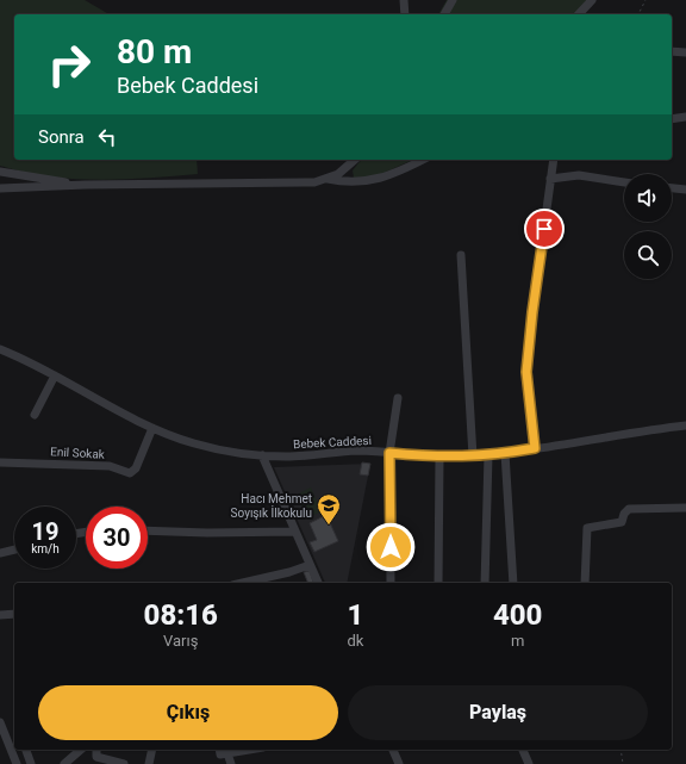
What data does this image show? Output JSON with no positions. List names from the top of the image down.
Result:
{
  "streets": {
    "street": ["Bebek Caddesi", "Enil Sokak"]
  },
  "crossings": [
    ["Bebek Caddesi", "Enil Sokak"]
  ],
  "places": {
    "school or university": ["Hacı Mehmet Soyışık İlkokulu"]
  },
  "page": {
    "turn": ["80 m", "Bebek Caddesi"],
    "then": "Sonra",
    "speed": "19 km/h",
    "limit": "30",
    "eta": [
      "08:16",
      "Varış",
      "1",
      "dk",
      "400",
      "m"
    ],
    "buttons": ["Çıkış", "Paylaş"]
  }
}
